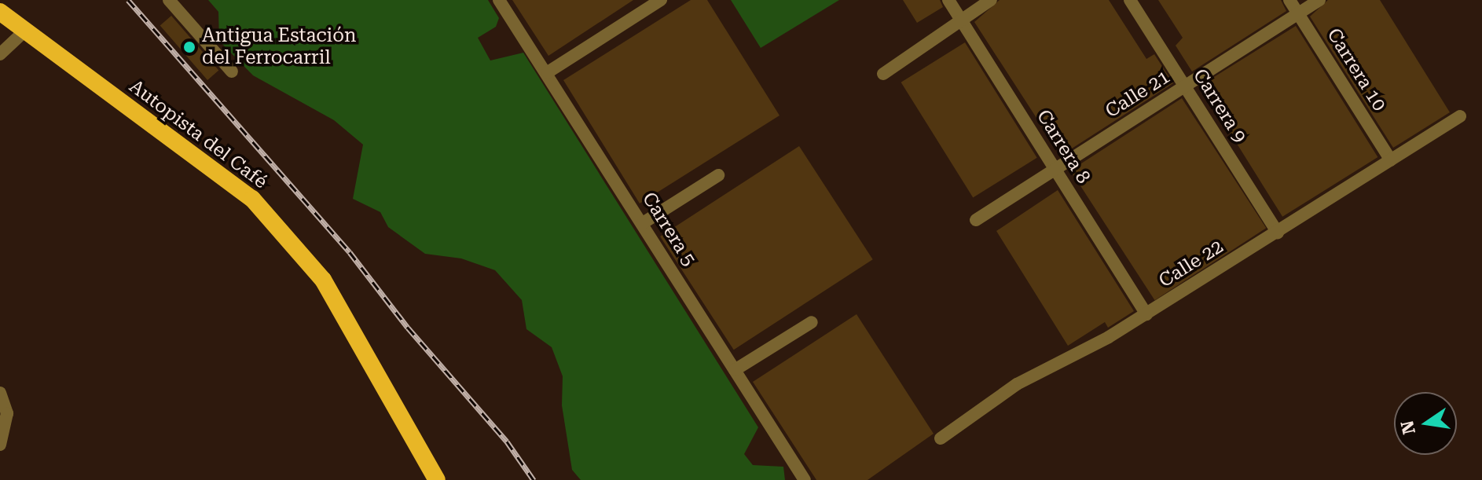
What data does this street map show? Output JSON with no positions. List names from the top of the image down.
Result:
{
  "streets": {
    "highway": ["Autopista del Café"],
    "street": [
      "Carrera 10",
      "Calle 21",
      "Carrera 9",
      "Carrera 8",
      "Carrera 5",
      "Calle 22"
    ]
  },
  "crossings": [
    ["Carrera 10", "Calle 21"],
    ["Carrera 10", "Calle 22"],
    ["Calle 21", "Carrera 9"],
    ["Calle 21", "Carrera 8"],
    ["Carrera 9", "Calle 22"],
    ["Carrera 8", "Calle 22"]
  ],
  "places": ["Antigua Estación del Ferrocarril"],
  "north": "left"
}
